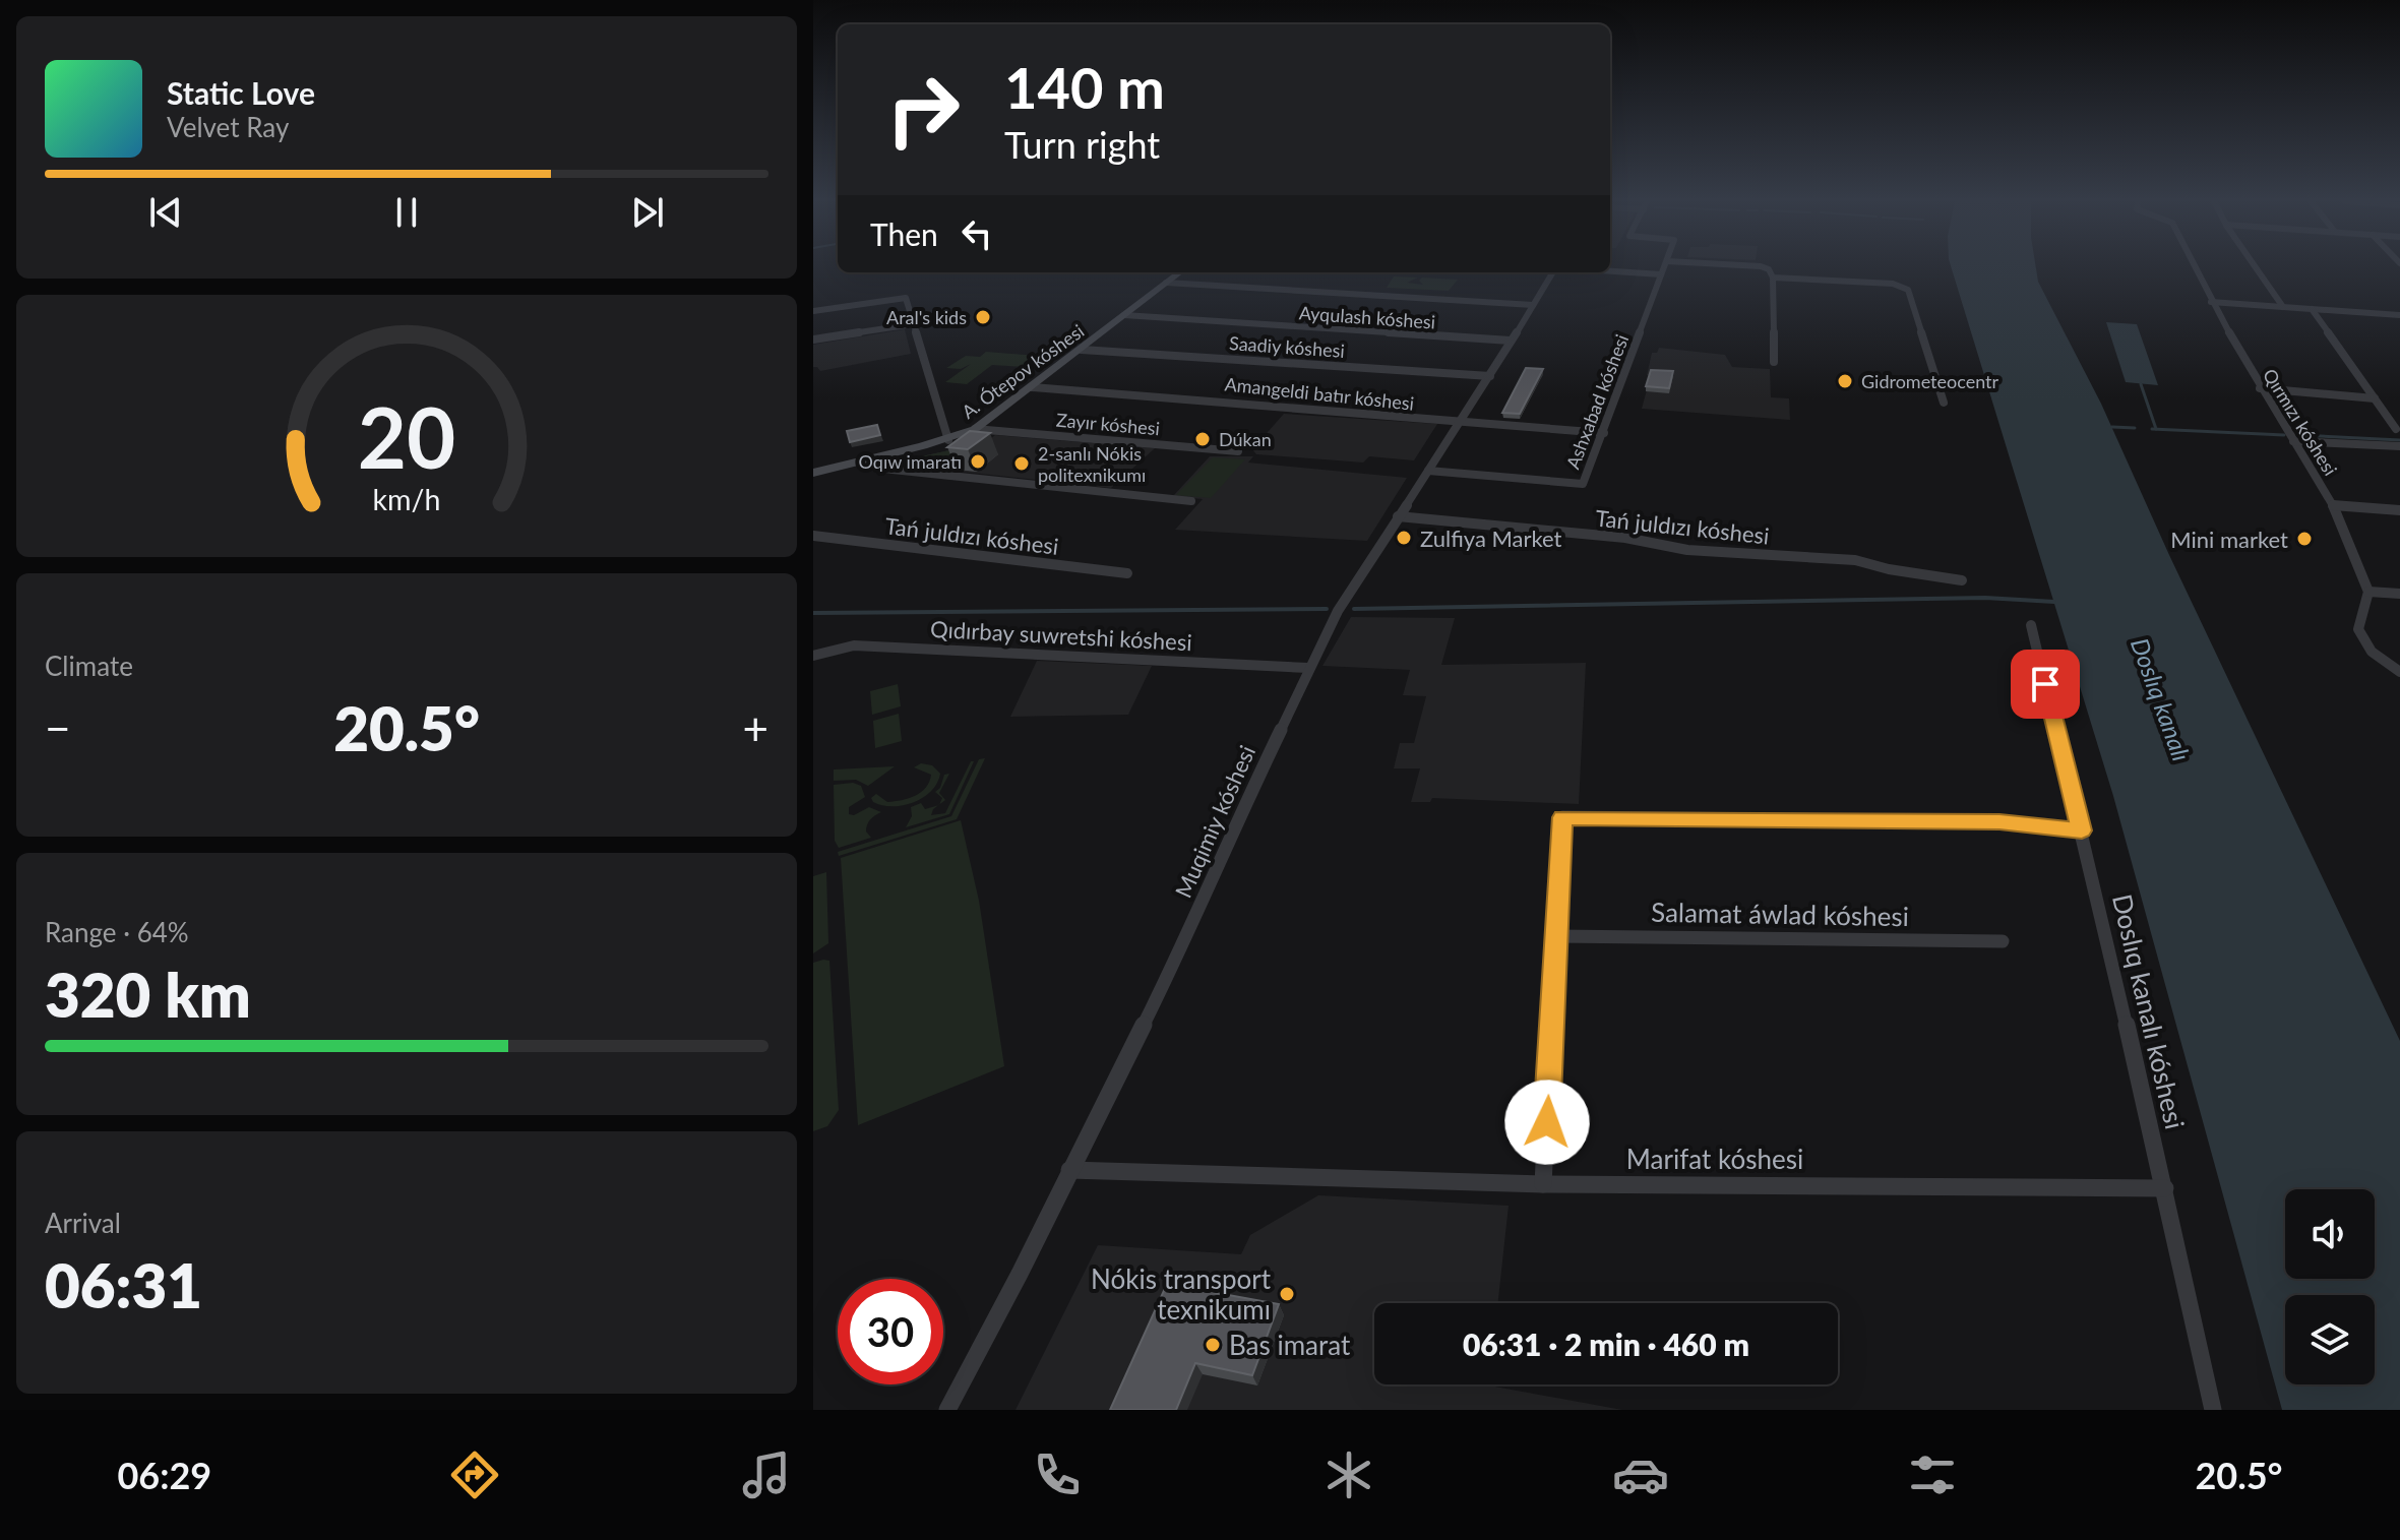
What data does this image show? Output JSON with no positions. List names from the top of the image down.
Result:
{
  "streets": {
    "main road": ["A. Ótepov kóshesi"],
    "street": [
      "Ayqulash kóshesi",
      "Saadiy kóshesi",
      "Amangeldi batır kóshesi",
      "Ashxabad kóshesi",
      "Qırmızı kóshesi",
      "Zayır kóshesi",
      "Tań juldızı kóshesi",
      "Qıdırbay suwretshi kóshesi",
      "Muqimiy kóshesi",
      "Salamat áwlad kóshesi",
      "Doslıq kanalı kóshesi",
      "Marifat kóshesi"
    ]
  },
  "crossings": [
    ["Ayqulash kóshesi", "A. Ótepov kóshesi"],
    ["Ayqulash kóshesi", "Muqimiy kóshesi"],
    ["Saadiy kóshesi", "A. Ótepov kóshesi"],
    ["Saadiy kóshesi", "Muqimiy kóshesi"],
    ["A. Ótepov kóshesi", "Amangeldi batır kóshesi"],
    ["A. Ótepov kóshesi", "Zayır kóshesi"],
    ["Amangeldi batır kóshesi", "Ashxabad kóshesi"],
    ["Amangeldi batır kóshesi", "Muqimiy kóshesi"],
    ["Ashxabad kóshesi", "Muqimiy kóshesi"],
    ["Tań juldızı kóshesi", "Muqimiy kóshesi"],
    ["Qıdırbay suwretshi kóshesi", "Muqimiy kóshesi"],
    ["Muqimiy kóshesi", "Marifat kóshesi"],
    ["Doslıq kanalı kóshesi", "Marifat kóshesi"]
  ],
  "water": ["Doslıq kanalı"],
  "places": [
    "Aral's kids",
    "Gidrometeocentr",
    "Dúkan",
    "Oqıw imaratı",
    "2-sanlı Nókis politexnikumı",
    "Zulfiya Market",
    "Mini market",
    "Nókis transport texnikumı",
    "Bas imarat"
  ],
  "page": {
    "turn": ["140 m", "Turn right"],
    "song": ["Static Love", "Velvet Ray"],
    "then": "Then",
    "tile": [
      "Climate",
      ["Range · 64%", "320 km"],
      ["Arrival", "06:31"]
    ],
    "heat": ["−", "20.5°", "+"],
    "limit": "30",
    "trip": "06:31 · 2 min · 460 m",
    "tabs": ["06:29", "20.5°"],
    "gauge": ["20", "km/h"]
  }
}
